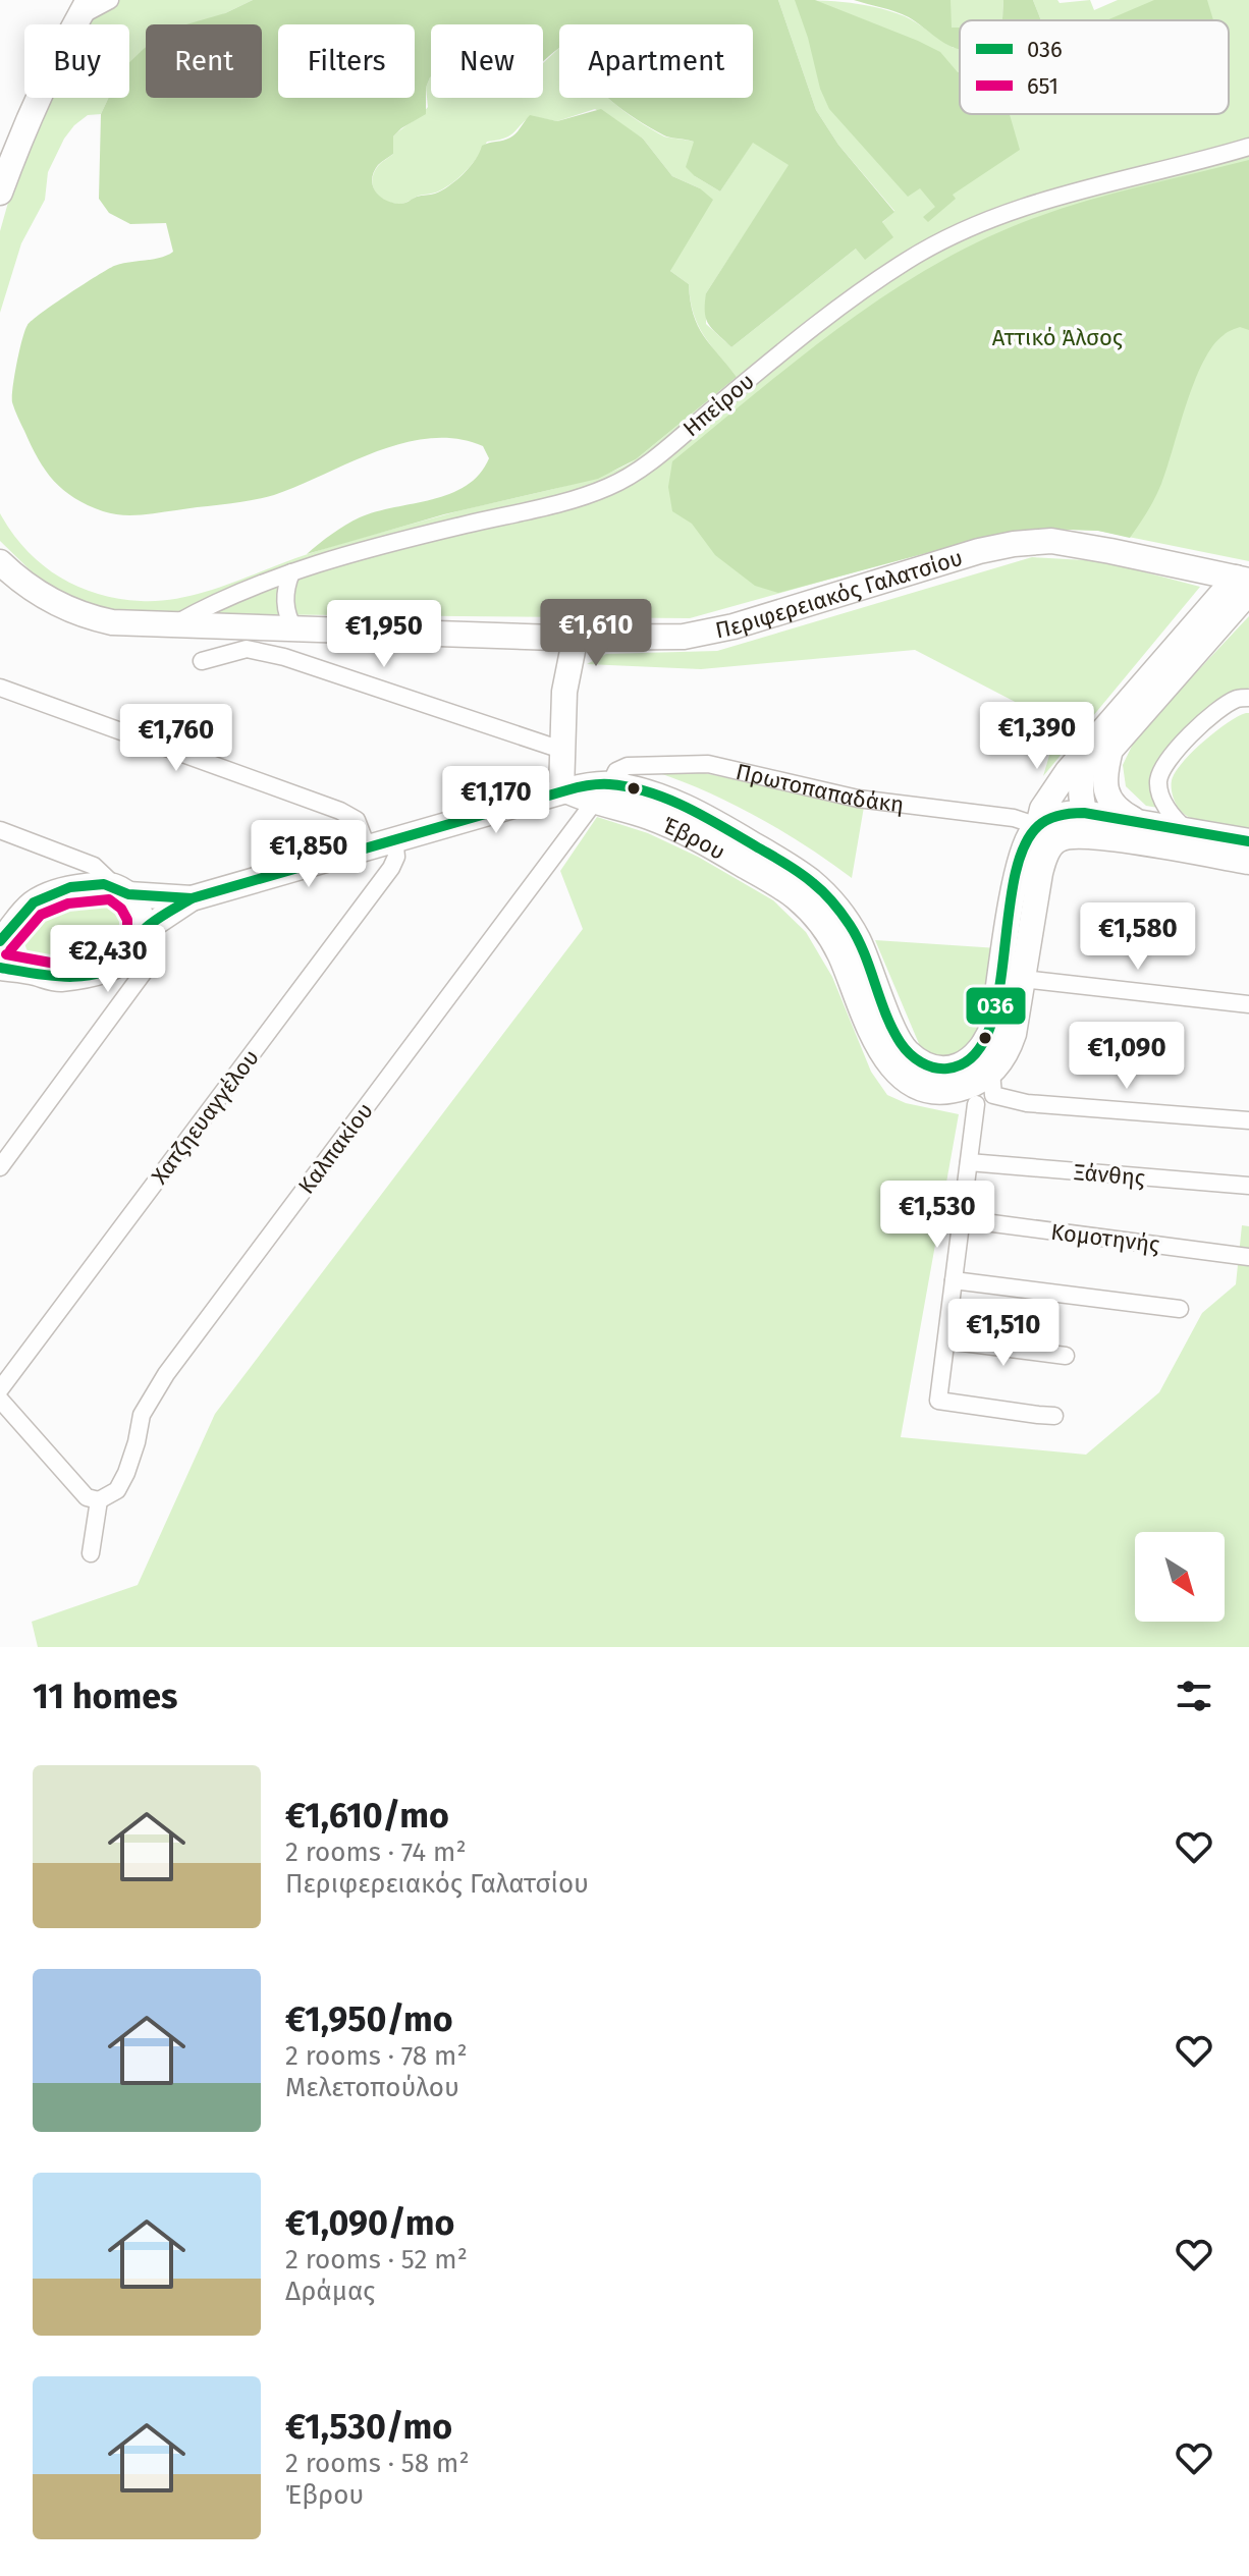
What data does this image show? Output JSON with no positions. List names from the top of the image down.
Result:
{
  "streets": {
    "main road": ["Περιφερειακός Γαλατσίου", "Έβρου"],
    "street": [
      "Ηπείρου",
      "Πρωτοπαπαδάκη",
      "Χατζηευαγγέλου",
      "Καλπακίου",
      "Ξάνθης",
      "Κομοτηνής"
    ]
  },
  "crossings": [
    ["Ηπείρου", "Περιφερειακός Γαλατσίου"],
    ["Περιφερειακός Γαλατσίου", "Έβρου"],
    ["Πρωτοπαπαδάκη", "Έβρου"],
    ["Έβρου", "Καλπακίου"]
  ],
  "parks": ["Αττικό Άλσος"],
  "lines": ["transit line 036", "transit line 651"],
  "legend": ["036", "651"],
  "north": "bottom right",
  "page": {
    "chip": [
      "Buy",
      "Rent",
      "Filters",
      "New",
      "Apartment"
    ],
    "price": [
      "€1,610",
      "€1,950",
      "€1,390",
      "€1,760",
      "€1,170",
      "€1,850",
      "€1,580",
      "€2,430",
      "€1,090",
      "€1,530",
      "€1,510"
    ],
    "heading": "11 homes",
    "list": [
      {
        "name": "€1,610/mo",
        "note": "2 rooms · 74 m² · Περιφερειακός Γαλατσίου"
      },
      {
        "name": "€1,950/mo",
        "note": "2 rooms · 78 m² · Μελετοπούλου"
      },
      {
        "name": "€1,090/mo",
        "note": "2 rooms · 52 m² · Δράμας"
      },
      {
        "name": "€1,530/mo",
        "note": "2 rooms · 58 m² · Έβρου"
      }
    ]
  }
}
